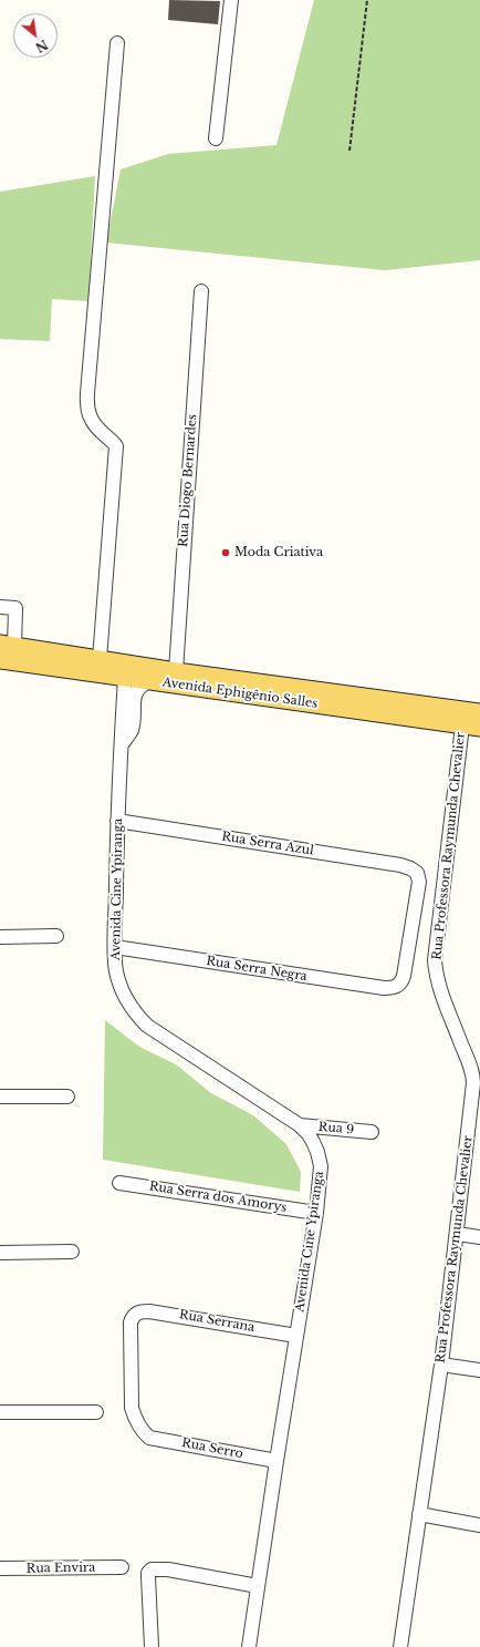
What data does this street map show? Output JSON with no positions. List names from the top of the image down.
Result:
{
  "streets": {
    "main road": ["Avenida Ephigênio Salles"],
    "street": [
      "Rua Diogo Bernardes",
      "Rua Serra Azul",
      "Rua Professora Raymunda Chevalier",
      "Avenida Cine Ypiranga",
      "Rua Serra Negra",
      "Rua 9",
      "Rua Serra dos Amorys",
      "Rua Serrana",
      "Rua Serro",
      "Rua Envira"
    ]
  },
  "crossings": [
    ["Rua Diogo Bernardes", "Avenida Ephigênio Salles"],
    ["Avenida Ephigênio Salles", "Rua Professora Raymunda Chevalier"],
    ["Avenida Ephigênio Salles", "Avenida Cine Ypiranga"],
    ["Rua Serra Azul", "Avenida Cine Ypiranga"],
    ["Rua Serra Azul", "Rua Serra Negra"],
    ["Avenida Cine Ypiranga", "Rua Serra Negra"],
    ["Avenida Cine Ypiranga", "Rua 9"],
    ["Avenida Cine Ypiranga", "Rua Serra dos Amorys"],
    ["Avenida Cine Ypiranga", "Rua Serrana"],
    ["Avenida Cine Ypiranga", "Rua Serro"],
    ["Rua Serrana", "Rua Serro"]
  ],
  "places": ["Moda Criativa"],
  "north": "bottom right"
}
